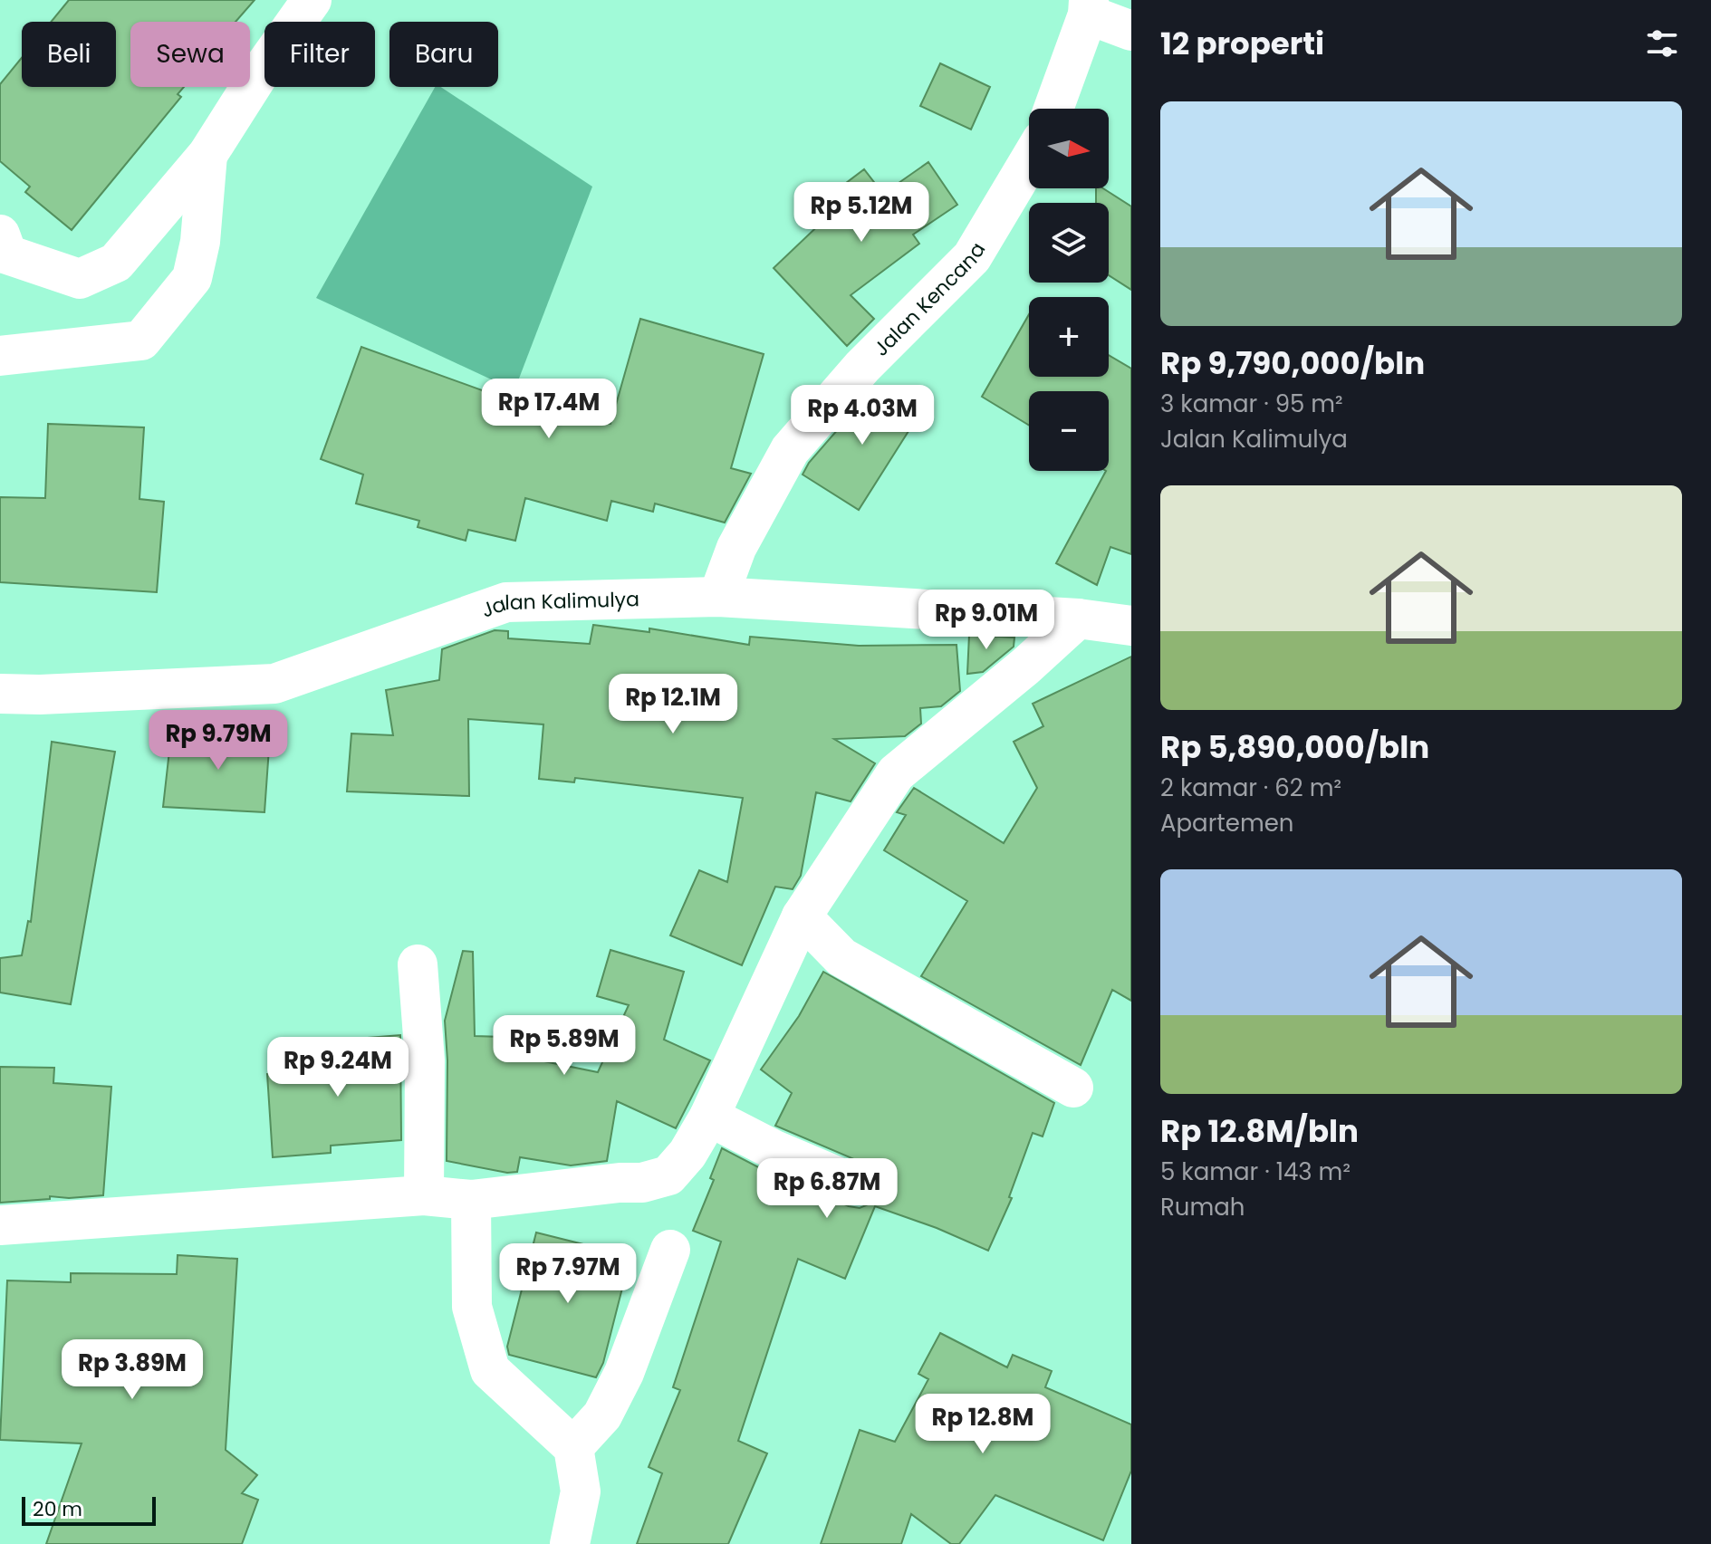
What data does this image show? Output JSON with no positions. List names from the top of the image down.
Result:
{
  "streets": {
    "street": ["Jalan Kencana", "Jalan Kalimulya"]
  },
  "crossings": [
    ["Jalan Kencana", "Jalan Kalimulya"]
  ],
  "scale_bar": "20 m",
  "north": "right",
  "page": {
    "heading": "12 properti",
    "chip": [
      "Beli",
      "Sewa",
      "Filter",
      "Baru"
    ],
    "list": [
      {
        "name": "Rp 9,790,000/bln",
        "note": "3 kamar · 95 m² · Jalan Kalimulya"
      },
      {
        "name": "Rp 5,890,000/bln",
        "note": "2 kamar · 62 m² · Apartemen"
      },
      {
        "name": "Rp 12.8M/bln",
        "note": "5 kamar · 143 m² · Rumah"
      }
    ],
    "map_buttons": ["+", "−"],
    "price": [
      "Rp 5.12M",
      "Rp 17.4M",
      "Rp 4.03M",
      "Rp 9.01M",
      "Rp 12.1M",
      "Rp 9.79M",
      "Rp 5.89M",
      "Rp 9.24M",
      "Rp 6.87M",
      "Rp 7.97M",
      "Rp 3.89M",
      "Rp 12.8M"
    ],
    "scale": "20 m"
  }
}
